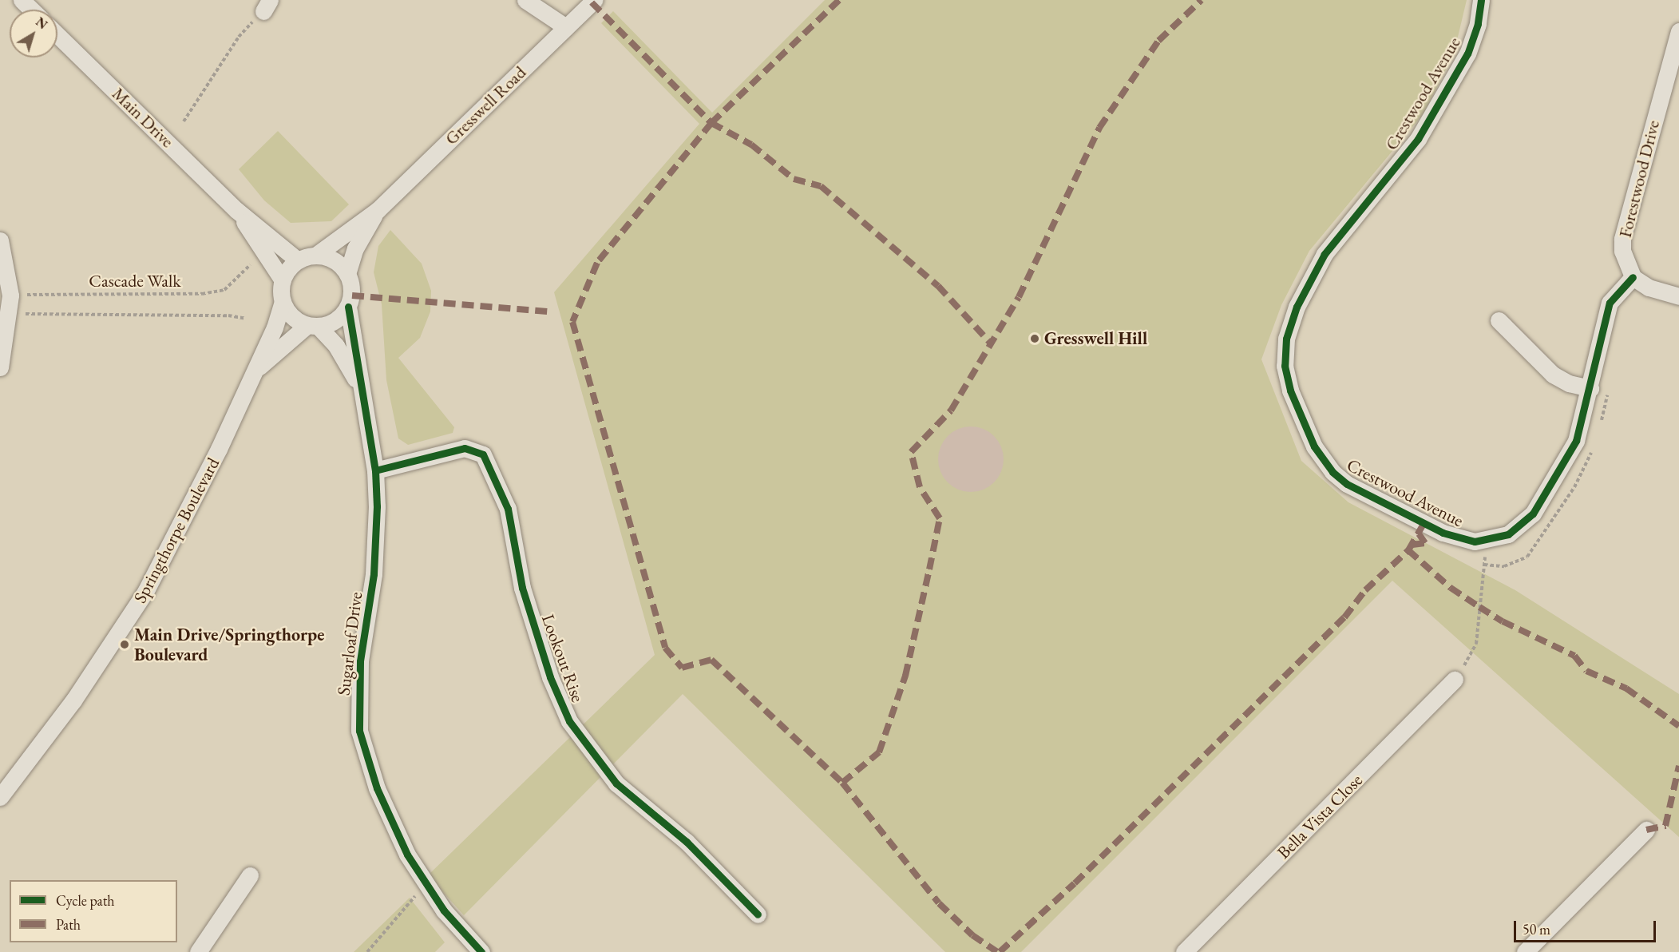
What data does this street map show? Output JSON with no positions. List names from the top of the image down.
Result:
{
  "streets": {
    "street": [
      "Crestwood Avenue",
      "Gresswell Road",
      "Main Drive",
      "Forestwood Drive",
      "Springthorpe Boulevard",
      "Sugarloaf Drive",
      "Lookout Rise",
      "Bella Vista Close"
    ],
    "path": ["Cascade Walk"]
  },
  "crossings": [
    ["Crestwood Avenue", "Forestwood Drive"],
    ["Gresswell Road", "Main Drive"],
    ["Gresswell Road", "Springthorpe Boulevard"],
    ["Gresswell Road", "Sugarloaf Drive"],
    ["Main Drive", "Springthorpe Boulevard"],
    ["Main Drive", "Sugarloaf Drive"],
    ["Springthorpe Boulevard", "Sugarloaf Drive"],
    ["Sugarloaf Drive", "Lookout Rise"]
  ],
  "places": ["Gresswell Hill", "Main Drive/Springthorpe Boulevard"],
  "legend": ["Cycle path", "Path"],
  "scale_bar": "50 m",
  "north": "top right"
}
